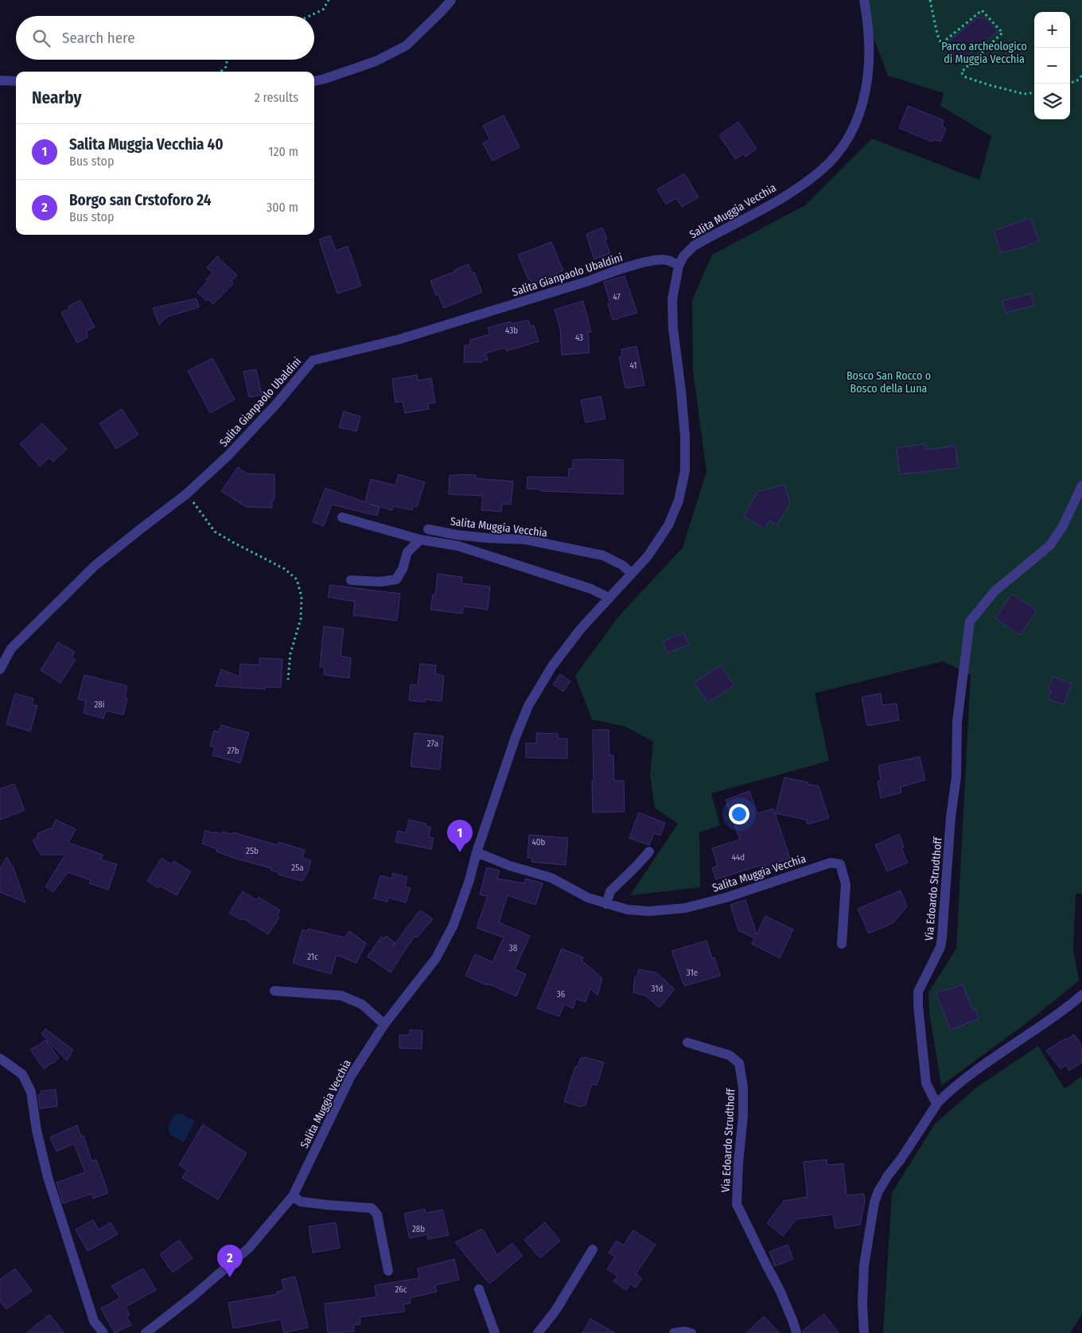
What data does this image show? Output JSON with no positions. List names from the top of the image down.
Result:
{
  "streets": {
    "street": ["Salita Muggia Vecchia", "Salita Gianpaolo Ubaldini", "Via Edoardo Strudthoff"]
  },
  "crossings": [
    ["Salita Muggia Vecchia", "Salita Gianpaolo Ubaldini"]
  ],
  "parks": ["Parco archeologico di Muggia Vecchia", "Bosco San Rocco o Bosco della Luna"],
  "house_numbers": [
    "47",
    "43b",
    "43",
    "41",
    "28i",
    "27a",
    "27b",
    "40b",
    "25b",
    "44d",
    "25a",
    "38",
    "21c",
    "31e",
    "31d",
    "36",
    "28b",
    "26c"
  ],
  "page": {
    "map_buttons": ["+", "−"],
    "search": "Search here",
    "heading": ["Nearby", "2 results"],
    "list": [
      {
        "mark": "1",
        "name": "Salita Muggia Vecchia 40",
        "note": "Bus stop",
        "value": "120 m"
      },
      {
        "mark": "2",
        "name": "Borgo san Crstoforo 24",
        "note": "Bus stop",
        "value": "300 m"
      }
    ],
    "pins": ["1", "2"]
  }
}
